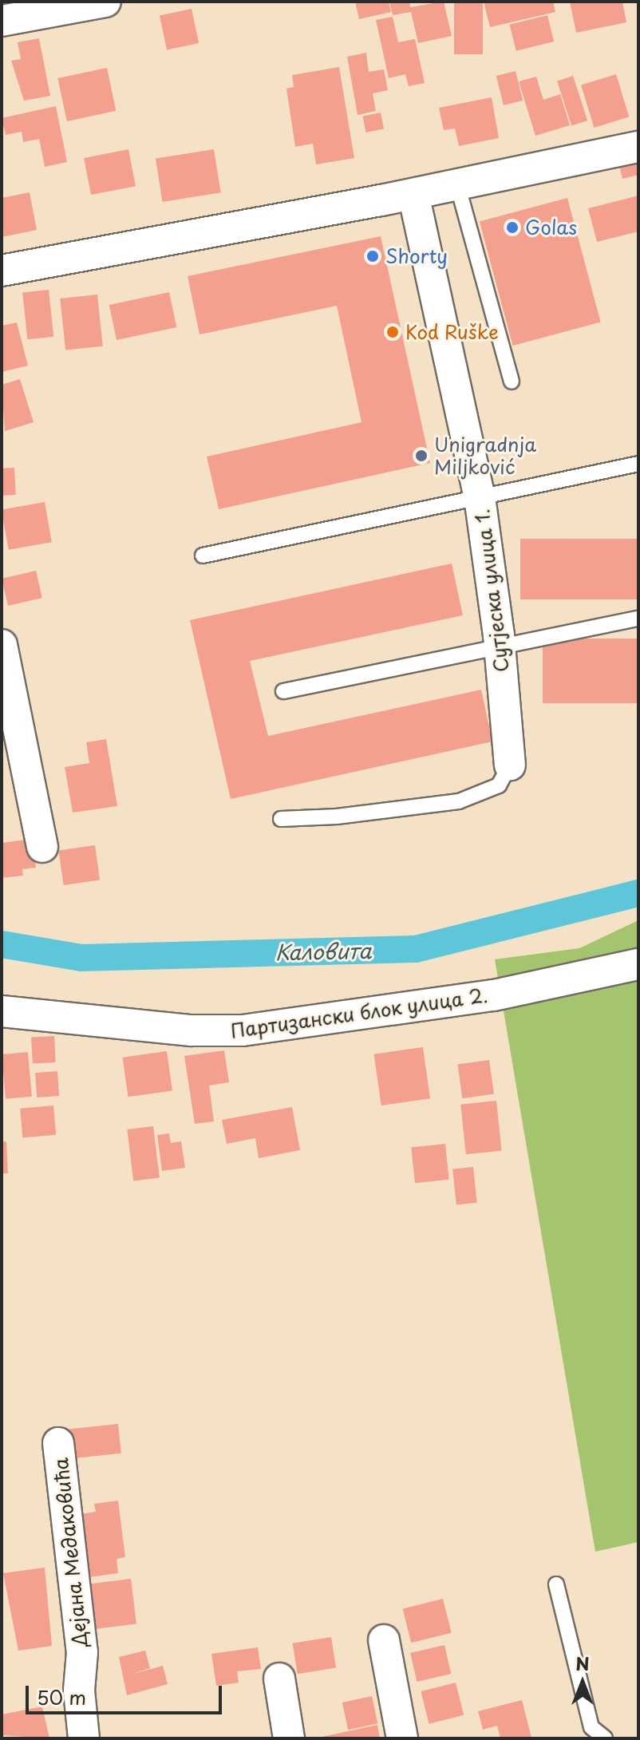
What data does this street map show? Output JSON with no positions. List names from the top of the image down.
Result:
{
  "streets": {
    "street": ["Сутјеска улица 1.", "Партизански блок улица 2.", "Дејана Медаковића"]
  },
  "water": ["Каловита"],
  "places": [
    "Golas",
    "Shorty",
    "Kod Ruške",
    "Unigradnja Miljković"
  ],
  "scale_bar": "50 m",
  "north": "top"
}
